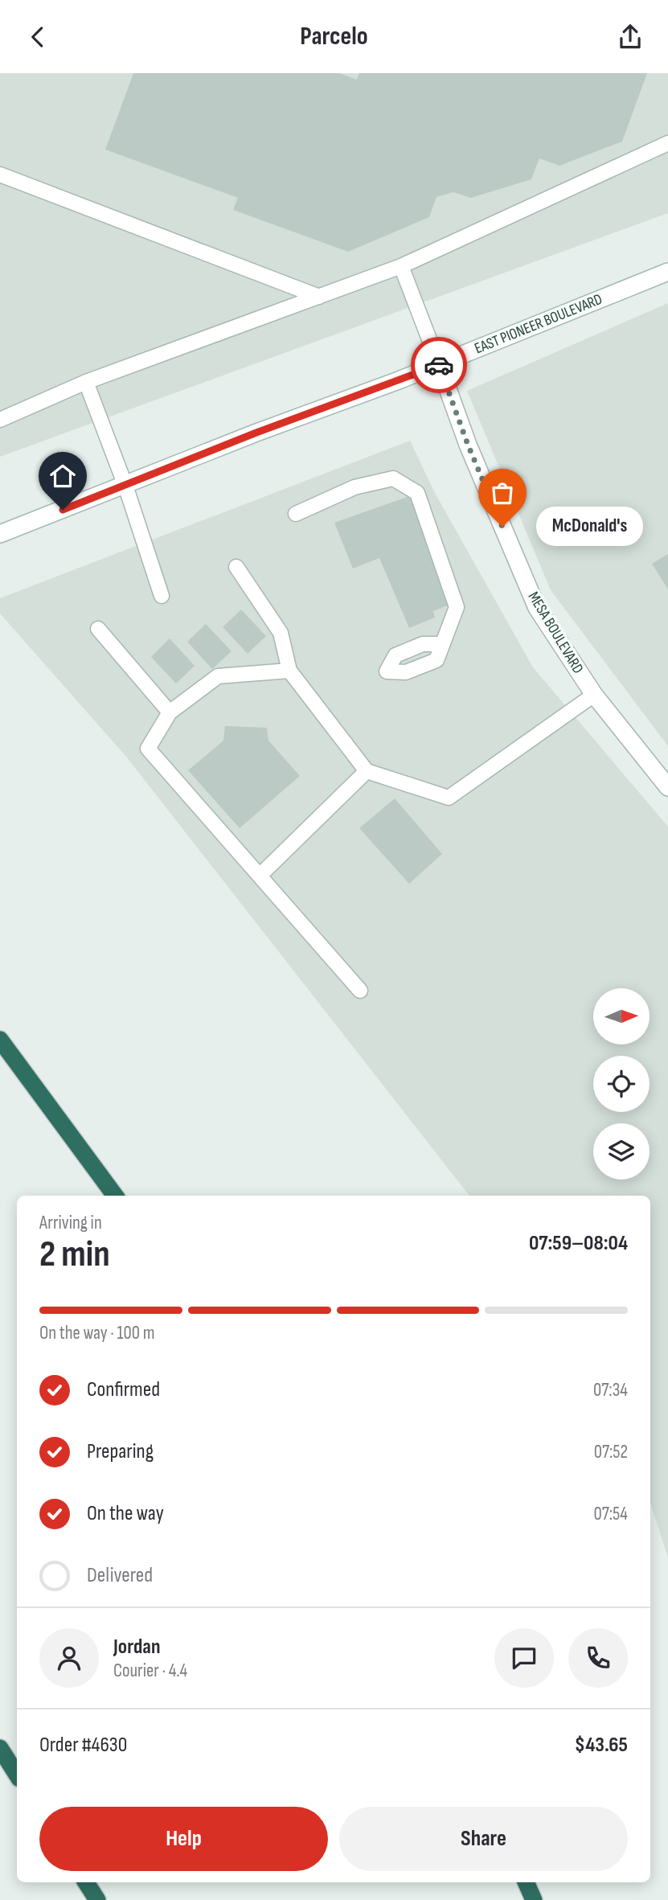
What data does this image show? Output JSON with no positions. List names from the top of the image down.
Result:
{
  "streets": {
    "main road": ["EAST PIONEER BOULEVARD", "MESA BOULEVARD"]
  },
  "crossings": [
    ["EAST PIONEER BOULEVARD", "MESA BOULEVARD"]
  ],
  "places": ["McDonald's"],
  "north": "right",
  "page": {
    "header": "Parcelo",
    "bubble": "McDonald's",
    "heading": ["2 min", "Arriving in", "07:59–08:04"],
    "panel": [
      "Jordan",
      "Courier · 4.4",
      "Order #4630",
      "$43.65"
    ],
    "bar": "On the way · 100 m",
    "list": [
      ["Confirmed", "07:34"],
      ["Preparing", "07:52"],
      ["On the way", "07:54"],
      "Delivered"
    ],
    "buttons": ["Help", "Share"]
  }
}
